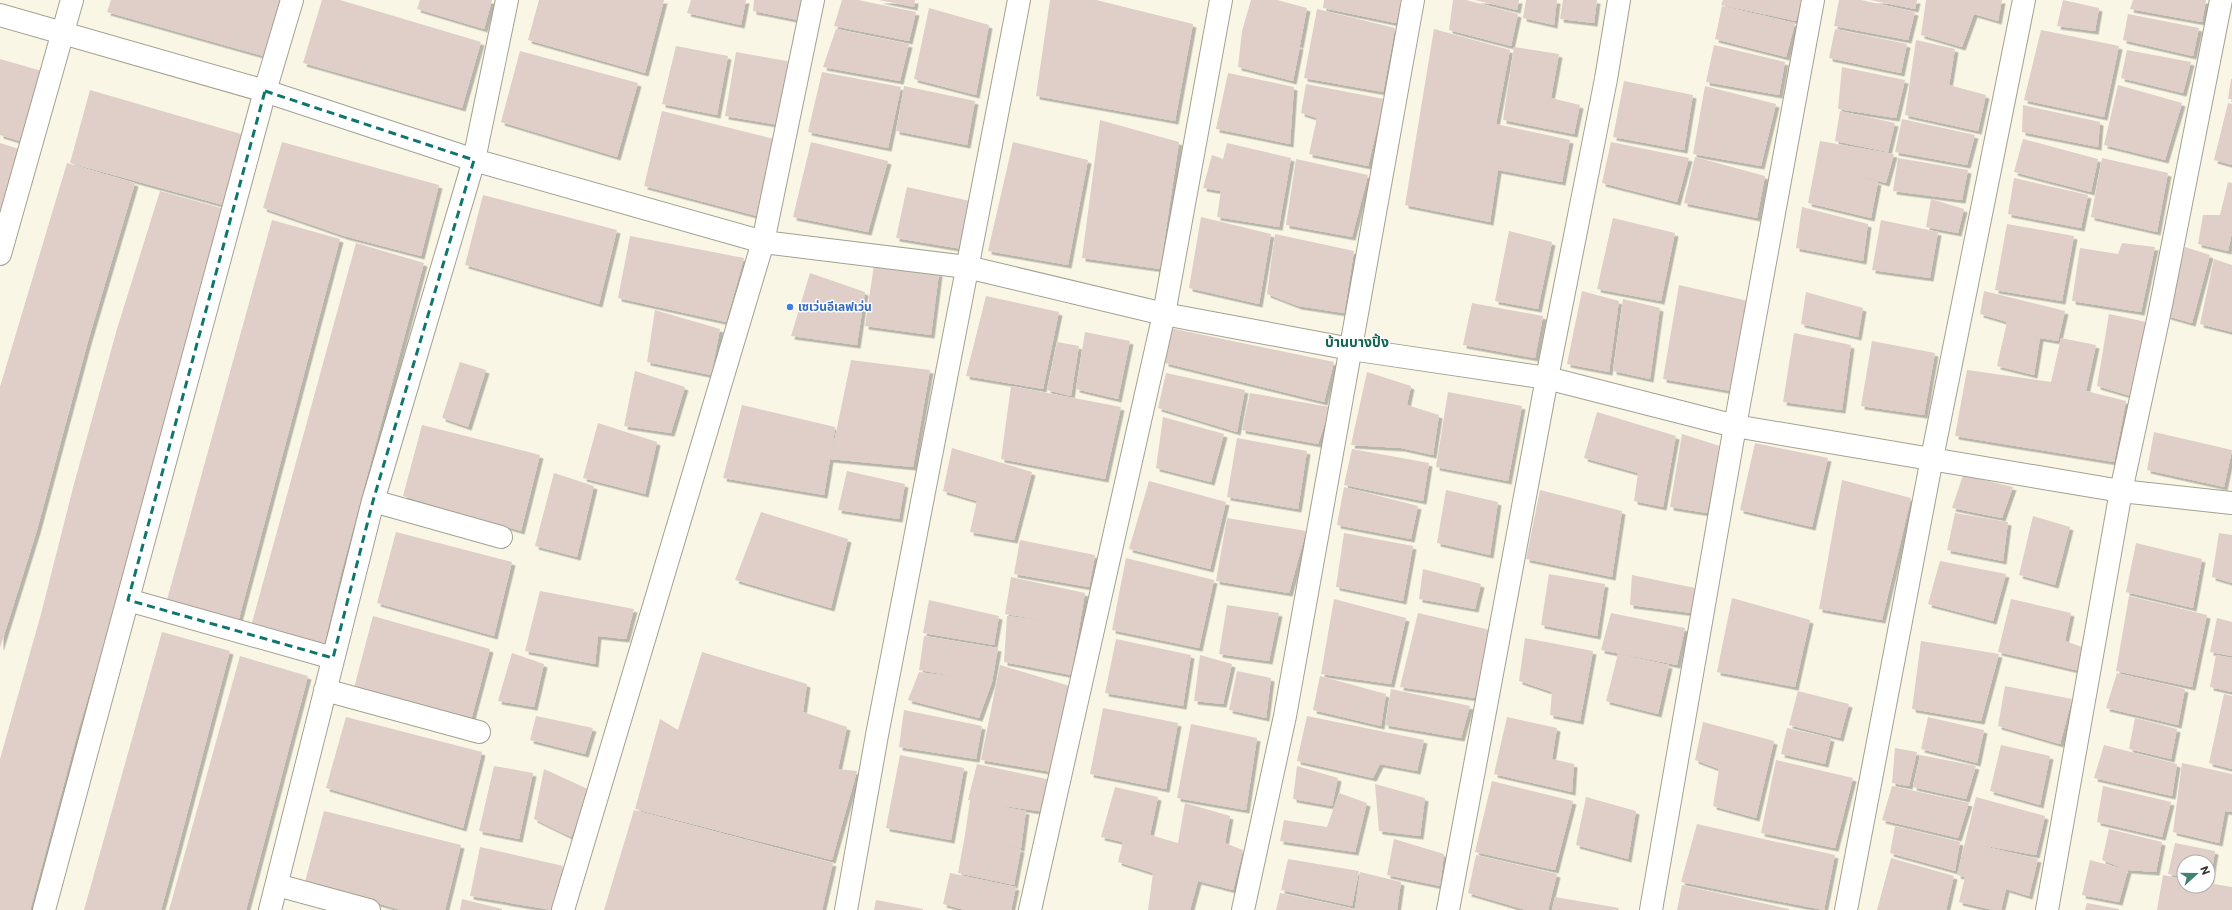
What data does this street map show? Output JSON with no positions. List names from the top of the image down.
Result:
{
  "districts": ["บ้านบางปิ้ง"],
  "places": ["เซเว่นอีเลฟเว่น"],
  "north": "right"
}
